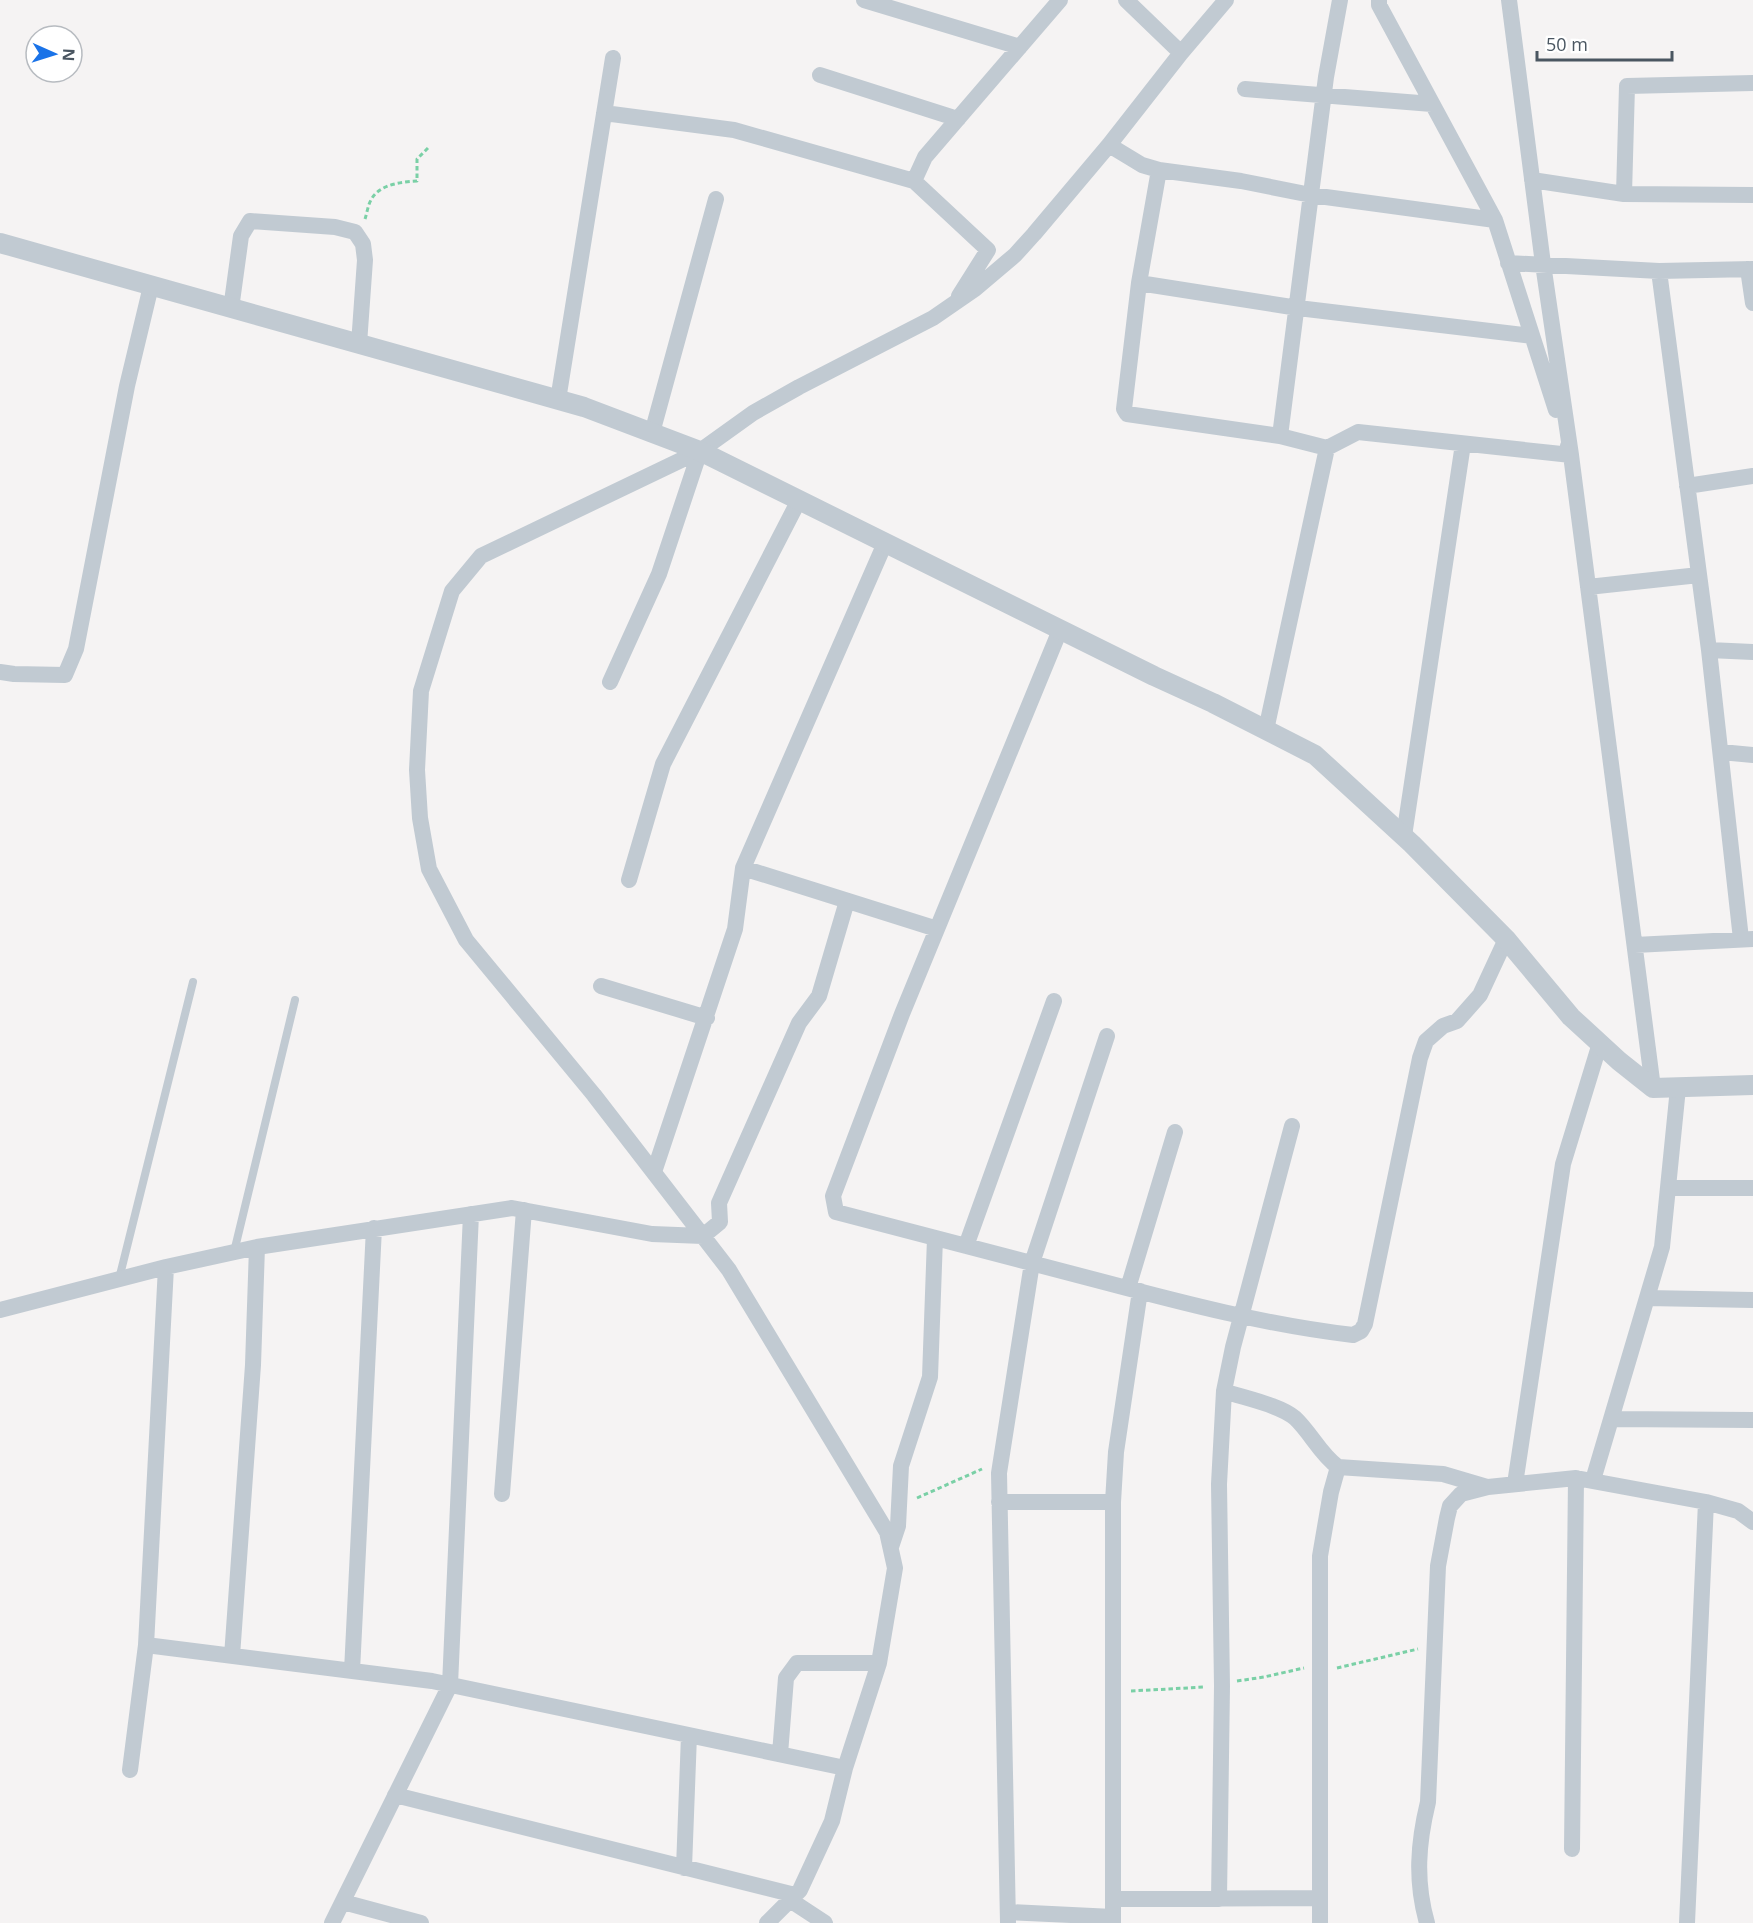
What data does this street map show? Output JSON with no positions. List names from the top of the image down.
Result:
{
  "scale_bar": "50 m",
  "north": "right"
}
